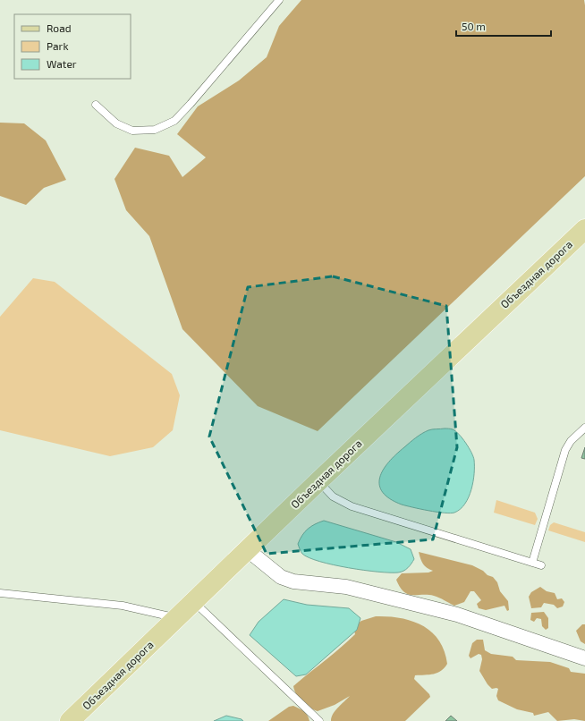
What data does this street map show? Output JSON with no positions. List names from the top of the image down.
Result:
{
  "streets": {
    "main road": ["Объездная дорога"]
  },
  "legend": ["Road", "Park", "Water"],
  "scale_bar": "50 m"
}
